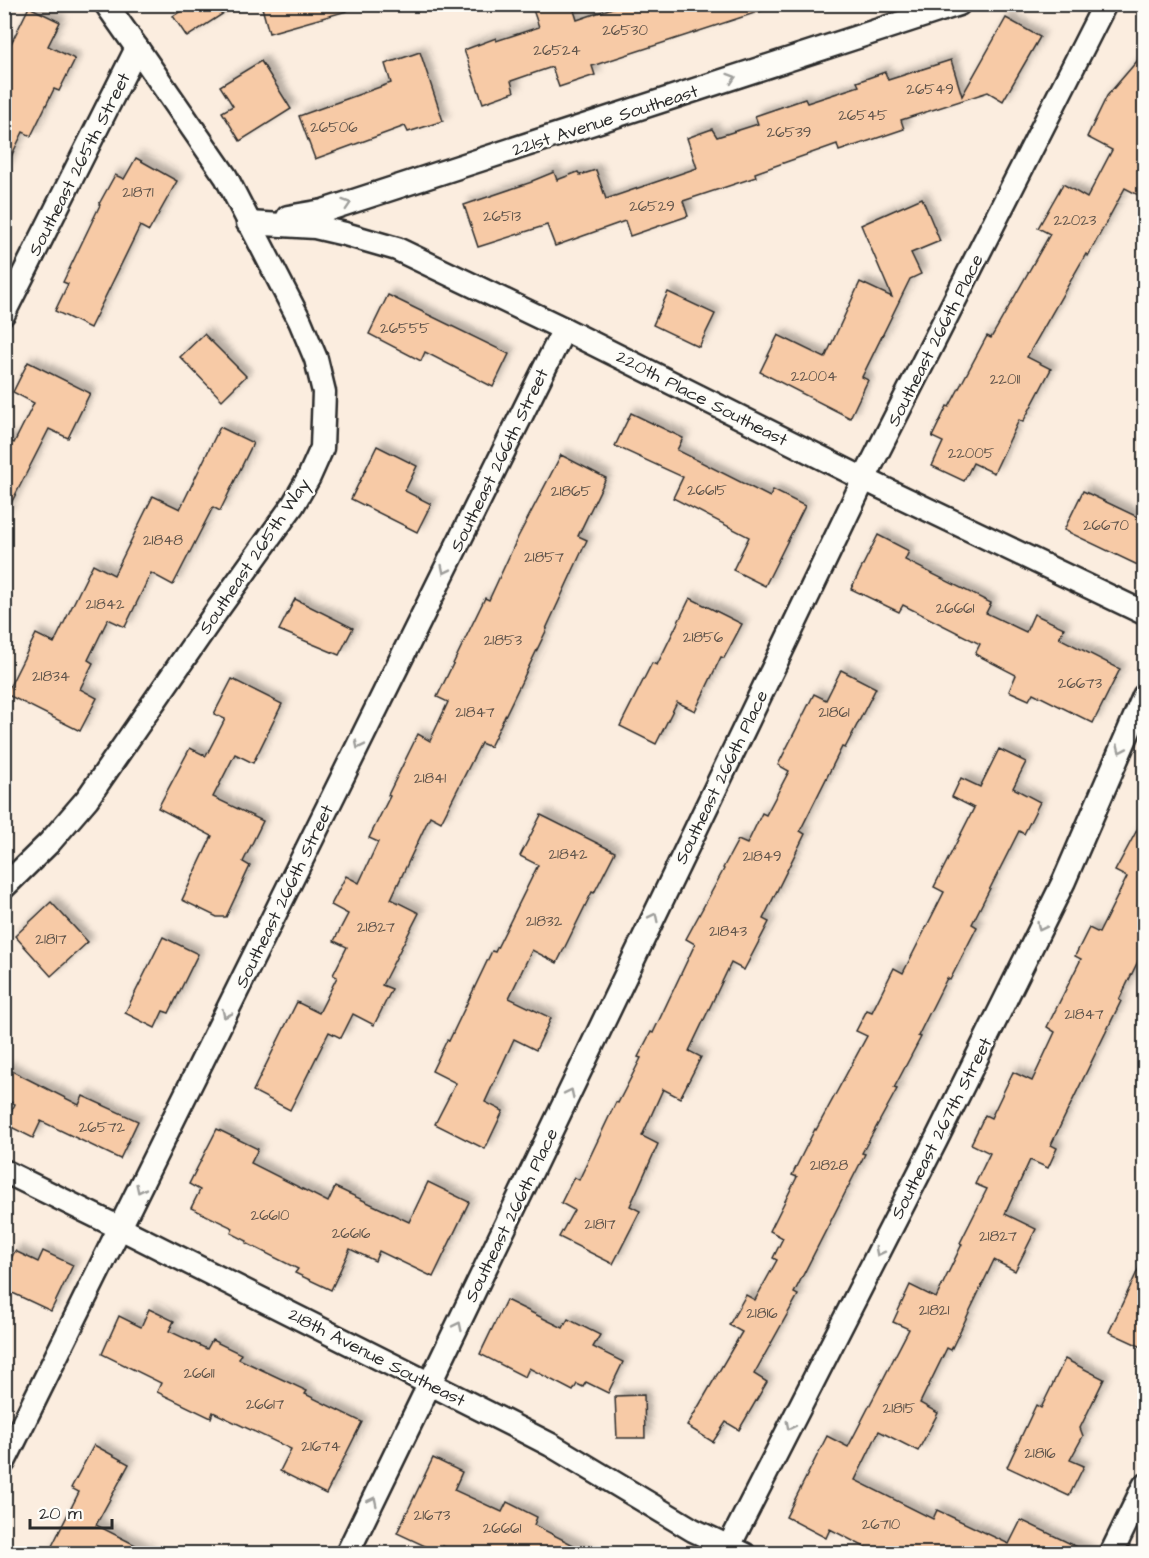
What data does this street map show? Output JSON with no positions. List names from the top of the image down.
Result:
{
  "streets": {
    "street": [
      "221st Avenue Southeast",
      "Southeast 265th Street",
      "Southeast 266th Place",
      "220th Place Southeast",
      "Southeast 266th Street",
      "Southeast 265th Way",
      "Southeast 267th Street",
      "218th Avenue Southeast"
    ]
  },
  "crossings": [
    ["221st Avenue Southeast", "220th Place Southeast"],
    ["221st Avenue Southeast", "Southeast 265th Way"],
    ["Southeast 265th Street", "Southeast 265th Way"],
    ["Southeast 266th Place", "220th Place Southeast"],
    ["Southeast 266th Place", "218th Avenue Southeast"],
    ["220th Place Southeast", "Southeast 266th Street"],
    ["220th Place Southeast", "Southeast 265th Way"],
    ["Southeast 266th Street", "218th Avenue Southeast"],
    ["Southeast 267th Street", "218th Avenue Southeast"]
  ],
  "one_way": [
    "221st Avenue Southeast",
    "Southeast 266th Place",
    "Southeast 266th Street",
    "Southeast 267th Street"
  ],
  "house_numbers": [
    "26530",
    "26524",
    "26549",
    "26545",
    "26506",
    "26539",
    "21871",
    "26529",
    "26513",
    "22023",
    "26555",
    "22004",
    "22011",
    "22005",
    "26615",
    "21865",
    "26670",
    "21848",
    "21857",
    "21842",
    "26661",
    "21856",
    "21853",
    "21834",
    "26673",
    "21847",
    "21861",
    "21841",
    "21842",
    "21849",
    "21832",
    "21827",
    "21843",
    "21817",
    "21847",
    "26572",
    "21828",
    "26610",
    "21817",
    "26616",
    "21827",
    "21821",
    "21816",
    "26611",
    "26617",
    "21815",
    "21674",
    "21816",
    "21673",
    "26710",
    "26661"
  ],
  "scale_bar": "20 m"
}
